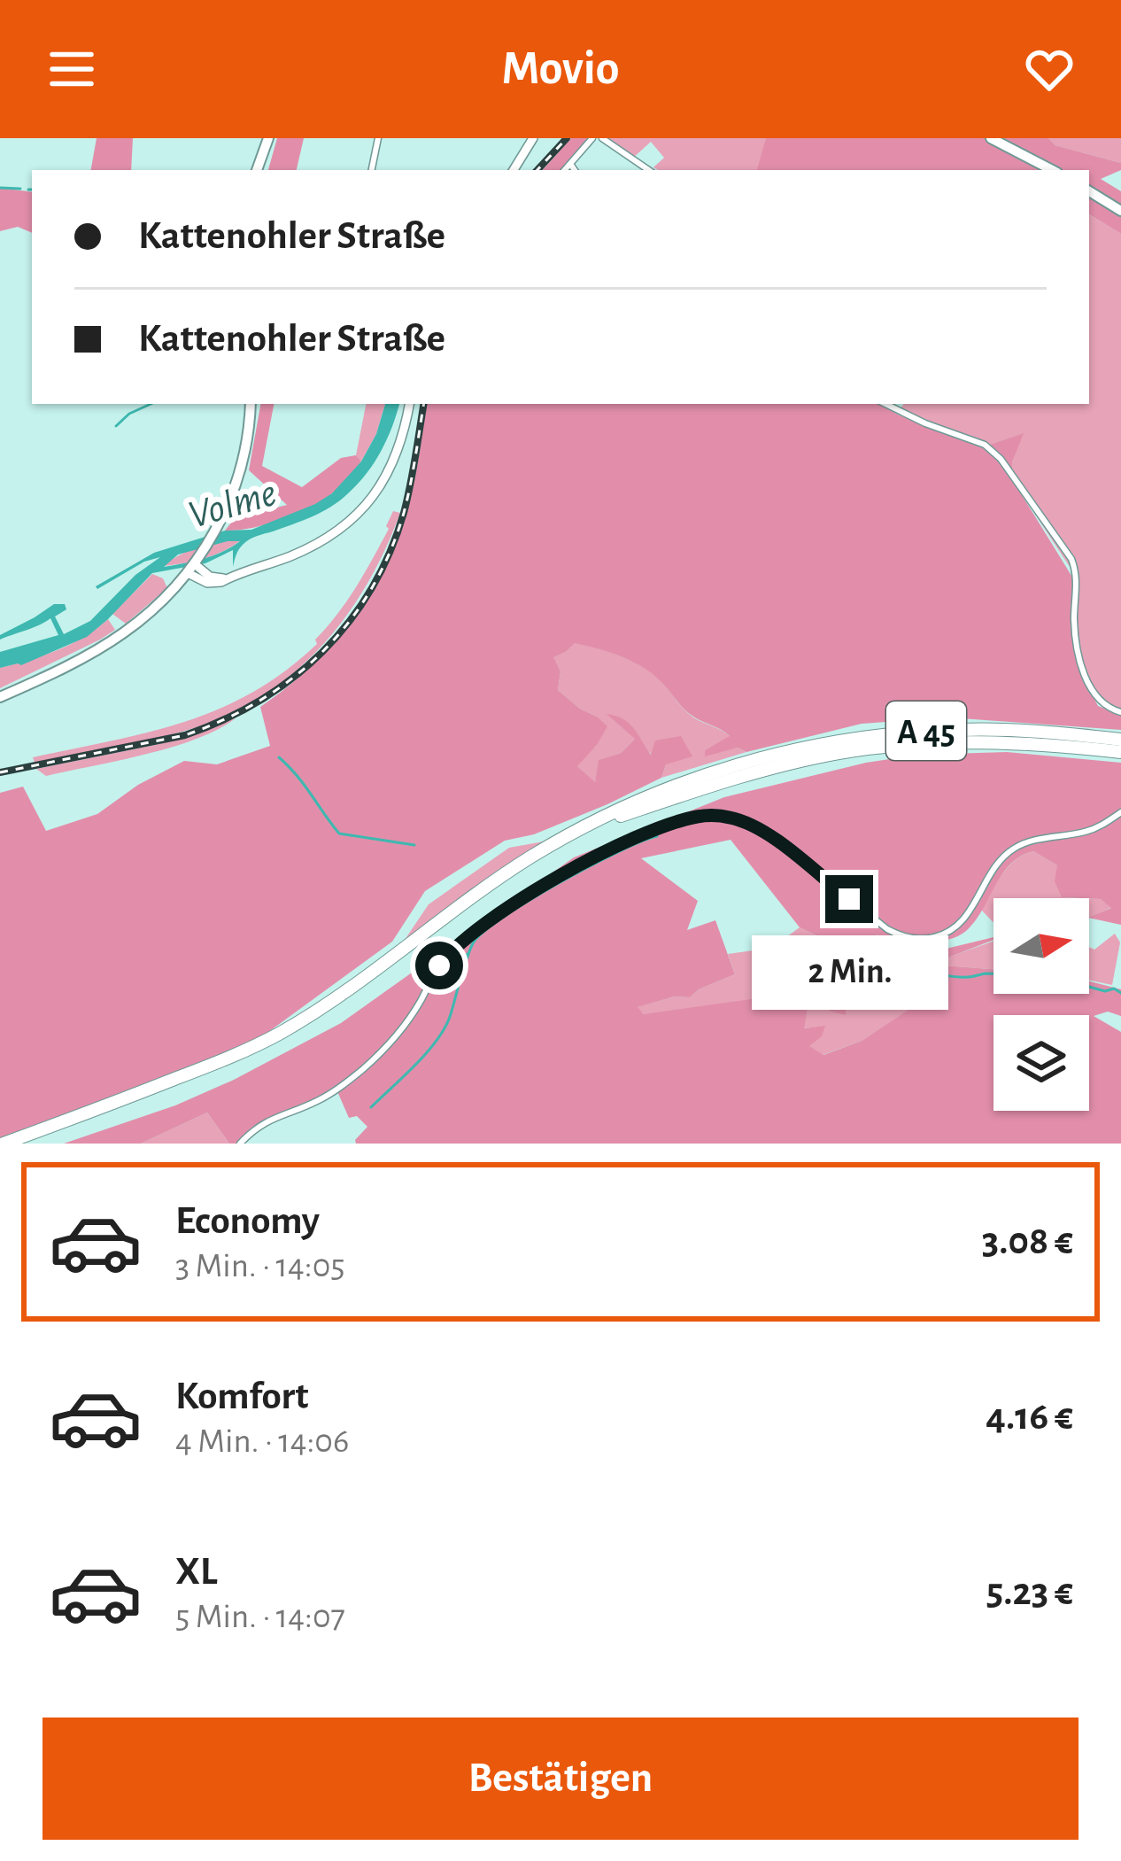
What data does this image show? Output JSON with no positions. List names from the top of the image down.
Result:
{
  "streets": {
    "highway": ["A 45"]
  },
  "water": ["Volme"],
  "north": "right",
  "page": {
    "header": "Movio",
    "banner": ["Kattenohler Straße", "Kattenohler Straße"],
    "bubble": "2 Min.",
    "list": [
      {
        "name": "Economy",
        "note": "3 Min. · 14:05",
        "value": "3.08 €"
      },
      {
        "name": "Komfort",
        "note": "4 Min. · 14:06",
        "value": "4.16 €"
      },
      {
        "name": "XL",
        "note": "5 Min. · 14:07",
        "value": "5.23 €"
      }
    ],
    "buttons": "Bestätigen"
  }
}
